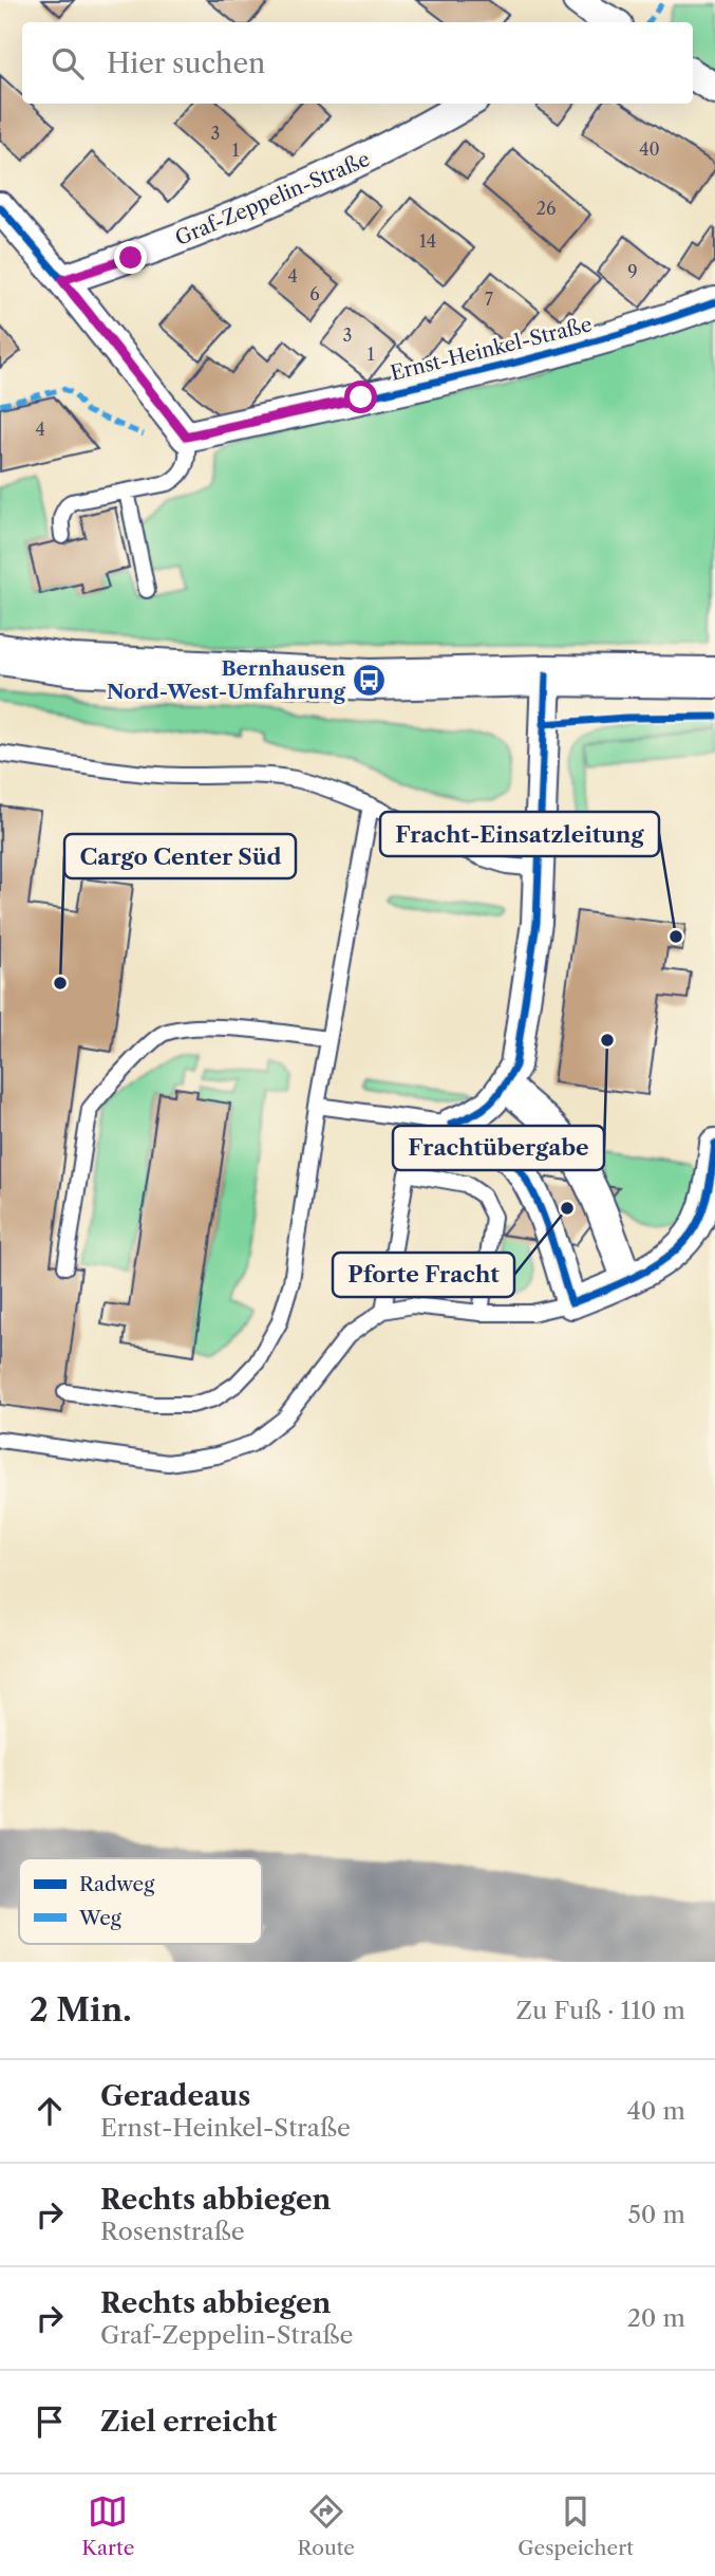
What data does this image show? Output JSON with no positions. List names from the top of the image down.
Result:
{
  "streets": {
    "street": ["Graf-Zeppelin-Straße", "Ernst-Heinkel-Straße"]
  },
  "places": {
    "bus stop": ["Bernhausen Nord-West-Umfahrung"],
    "other": [
      "Fracht-Einsatzleitung",
      "Cargo Center Süd",
      "Frachtübergabe",
      "Pforte Fracht"
    ]
  },
  "house_numbers": [
    "3",
    "40",
    "1",
    "26",
    "14",
    "9",
    "4",
    "6",
    "7",
    "3",
    "1",
    "4"
  ],
  "legend": ["Radweg", "Weg"],
  "page": {
    "search": "Hier suchen",
    "heading": ["2 Min.", "Zu Fuß · 110 m"],
    "list": [
      ["Geradeaus", "Ernst-Heinkel-Straße", "40 m"],
      ["Rechts abbiegen", "Rosenstraße", "50 m"],
      ["Rechts abbiegen", "Graf-Zeppelin-Straße", "20 m"],
      "Ziel erreicht"
    ],
    "nav": ["Karte", "Route", "Gespeichert"]
  }
}
